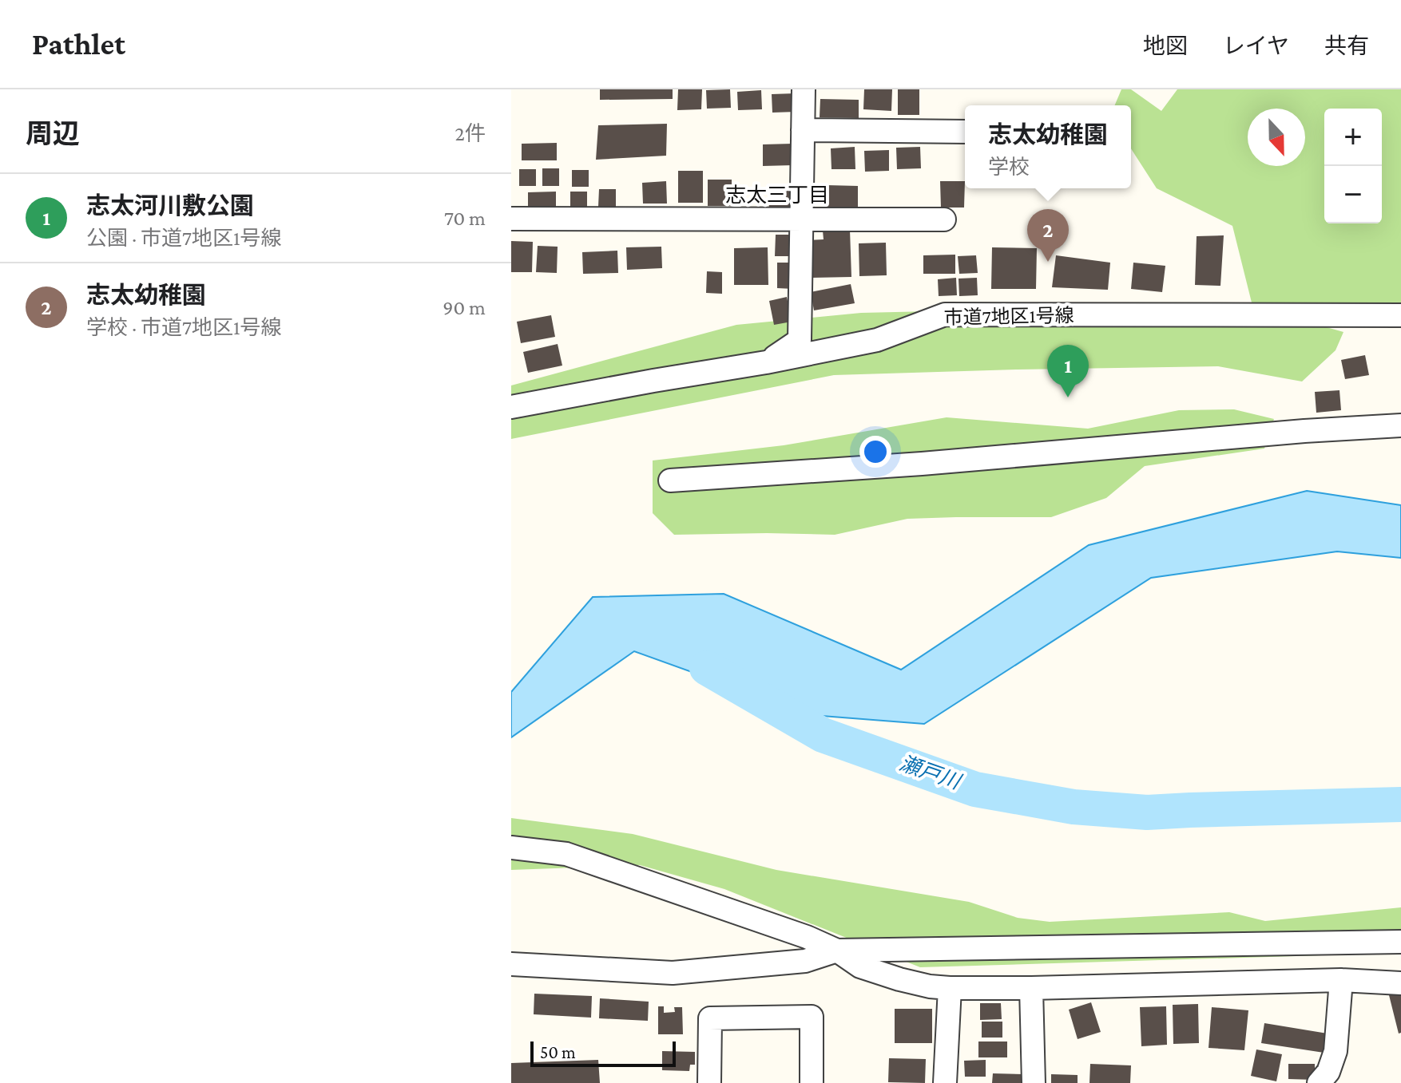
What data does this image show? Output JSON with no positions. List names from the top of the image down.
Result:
{
  "streets": {
    "street": ["市道7地区1号線"]
  },
  "districts": ["志太三丁目"],
  "water": ["瀬戸川"],
  "scale_bar": "50 m",
  "north": "bottom",
  "page": {
    "header": "Pathlet",
    "nav": ["地図", "レイヤ", "共有"],
    "heading": ["周辺", "2件"],
    "popup": ["志太幼稚園", "学校"],
    "map_buttons": ["+", "−"],
    "list": [
      {
        "mark": "1",
        "name": "志太河川敷公園",
        "note": "公園 · 市道7地区1号線",
        "value": "70 m"
      },
      {
        "mark": "2",
        "name": "志太幼稚園",
        "note": "学校 · 市道7地区1号線",
        "value": "90 m"
      }
    ],
    "pins": ["2", "1"],
    "scale": "50 m"
  }
}
